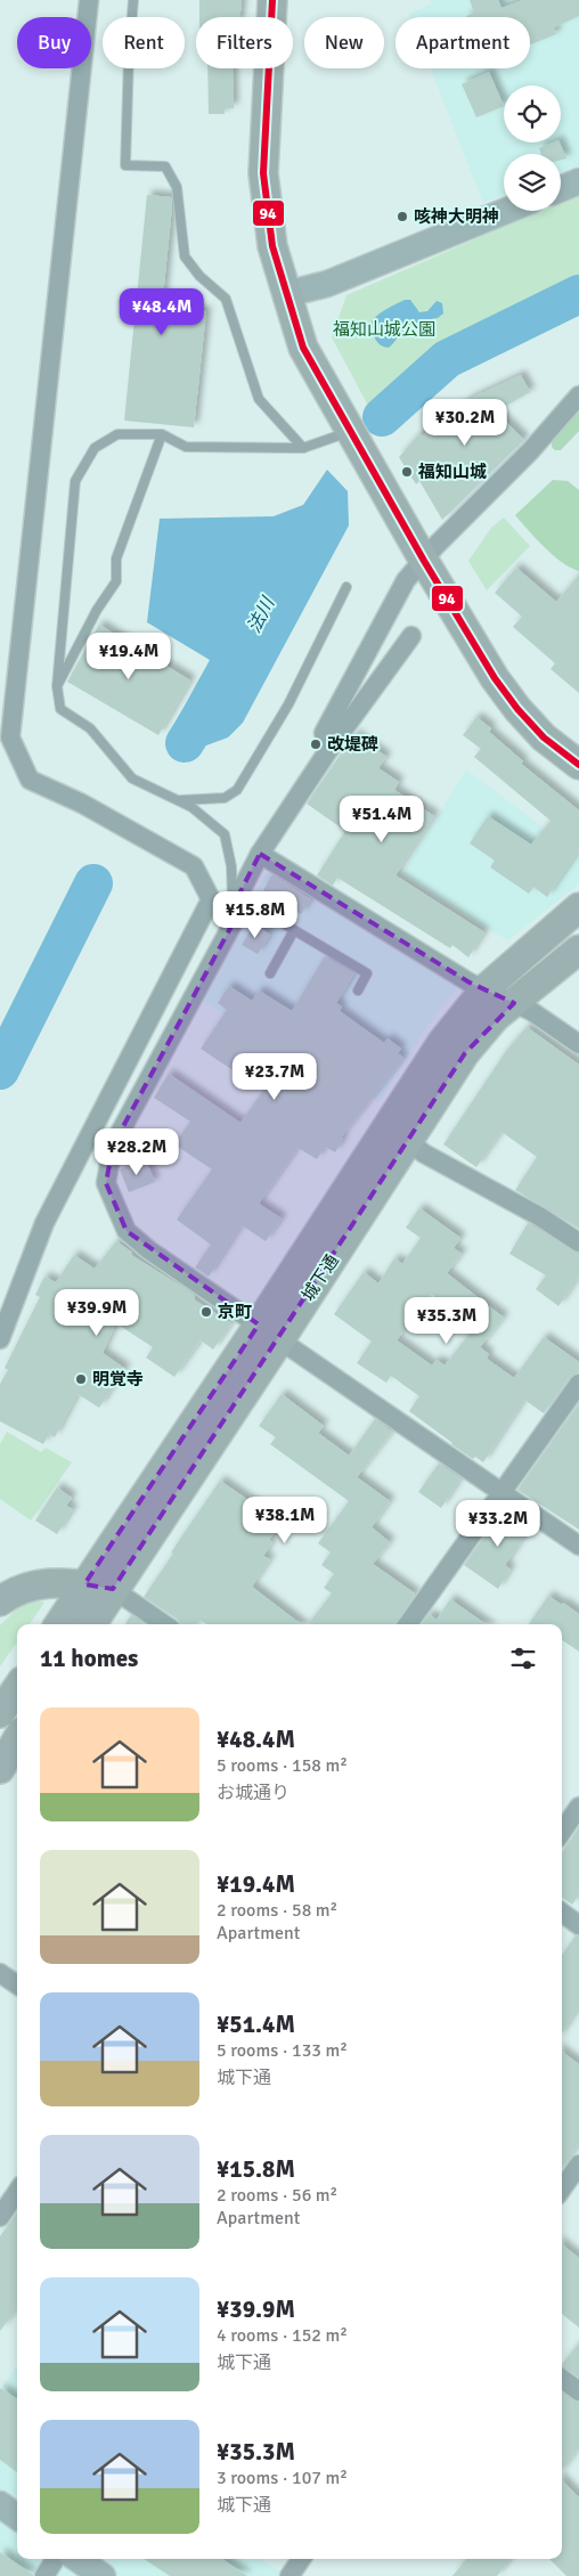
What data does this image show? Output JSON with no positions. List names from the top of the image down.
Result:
{
  "streets": {
    "main road": ["城下通"]
  },
  "water": ["法川"],
  "parks": ["福知山城公園"],
  "places": [
    "咳神大明神",
    "福知山城",
    "改堤碑",
    "京町",
    "明覚寺"
  ],
  "lines": ["transit line 94"],
  "page": {
    "chip": [
      "Buy",
      "Rent",
      "Filters",
      "New",
      "Apartment"
    ],
    "price": [
      "¥48.4M",
      "¥30.2M",
      "¥19.4M",
      "¥51.4M",
      "¥15.8M",
      "¥23.7M",
      "¥28.2M",
      "¥39.9M",
      "¥35.3M",
      "¥38.1M",
      "¥33.2M"
    ],
    "heading": "11 homes",
    "list": [
      {
        "name": "¥48.4M",
        "note": "5 rooms · 158 m² · お城通り"
      },
      {
        "name": "¥19.4M",
        "note": "2 rooms · 58 m² · Apartment"
      },
      {
        "name": "¥51.4M",
        "note": "5 rooms · 133 m² · 城下通"
      },
      {
        "name": "¥15.8M",
        "note": "2 rooms · 56 m² · Apartment"
      },
      {
        "name": "¥39.9M",
        "note": "4 rooms · 152 m² · 城下通"
      },
      {
        "name": "¥35.3M",
        "note": "3 rooms · 107 m² · 城下通"
      }
    ]
  }
}
